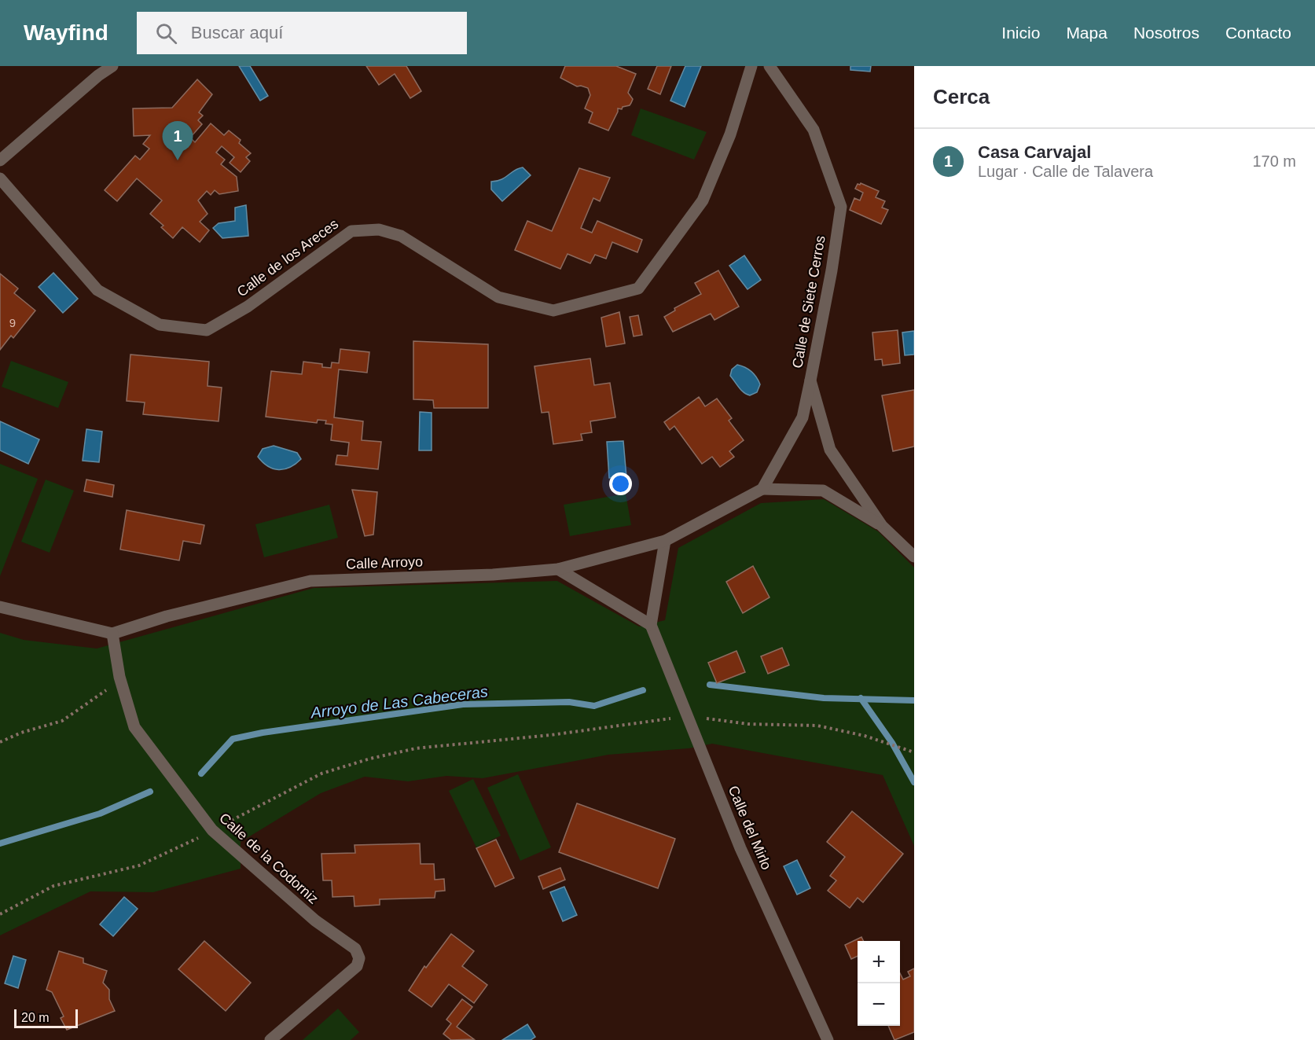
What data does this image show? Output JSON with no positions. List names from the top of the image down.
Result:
{
  "streets": {
    "street": [
      "Calle de los Areces",
      "Calle de Siete Cerros",
      "Calle Arroyo",
      "Calle del Mirlo",
      "Calle de la Codorniz"
    ]
  },
  "crossings": [
    ["Calle de Siete Cerros", "Calle Arroyo"],
    ["Calle Arroyo", "Calle de la Codorniz"]
  ],
  "water": ["Arroyo de Las Cabeceras"],
  "house_numbers": ["9"],
  "scale_bar": "20 m",
  "page": {
    "header": "Wayfind",
    "search": "Buscar aquí",
    "nav": [
      "Inicio",
      "Mapa",
      "Nosotros",
      "Contacto"
    ],
    "heading": "Cerca",
    "pins": "1",
    "list": [
      {
        "mark": "1",
        "name": "Casa Carvajal",
        "note": "Lugar · Calle de Talavera",
        "value": "170 m"
      }
    ],
    "map_buttons": ["+", "−"],
    "scale": "20 m"
  }
}
